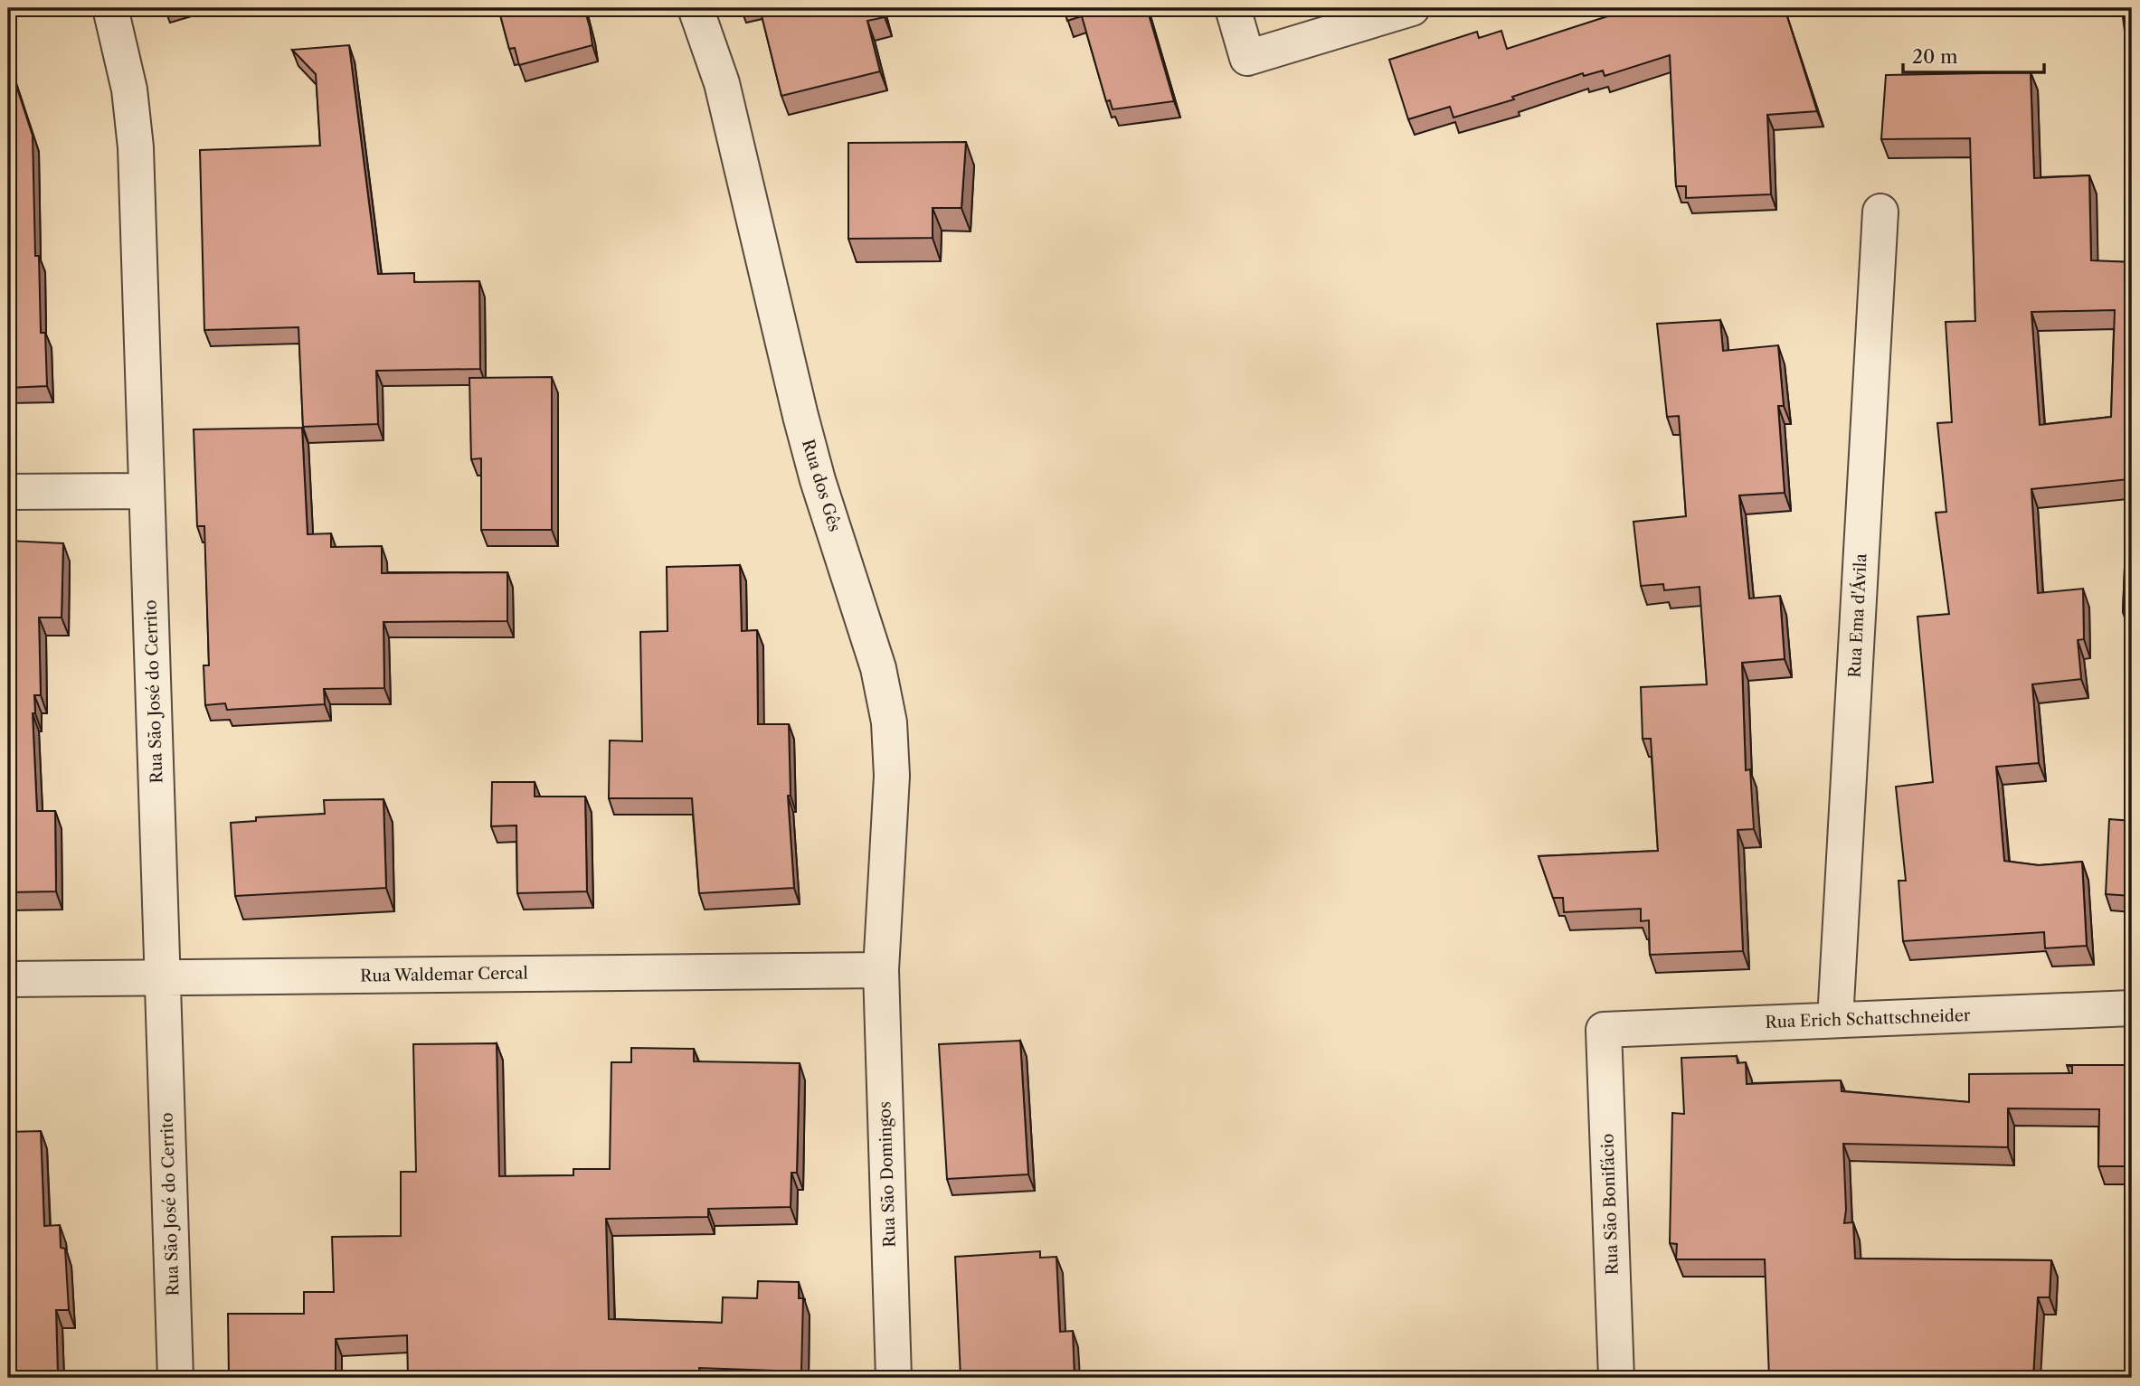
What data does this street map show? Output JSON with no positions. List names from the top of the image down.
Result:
{
  "streets": {
    "street": [
      "Rua dos Gês",
      "Rua Ema d'Ávila",
      "Rua São José do Cerrito",
      "Rua Waldemar Cercal",
      "Rua Erich Schattschneider",
      "Rua São Domingos",
      "Rua São Bonifácio"
    ]
  },
  "crossings": [
    ["Rua dos Gês", "Rua Waldemar Cercal"],
    ["Rua dos Gês", "Rua São Domingos"],
    ["Rua Ema d'Ávila", "Rua Erich Schattschneider"],
    ["Rua São José do Cerrito", "Rua Waldemar Cercal"],
    ["Rua Waldemar Cercal", "Rua São Domingos"],
    ["Rua Erich Schattschneider", "Rua São Bonifácio"]
  ],
  "scale_bar": "20 m"
}
